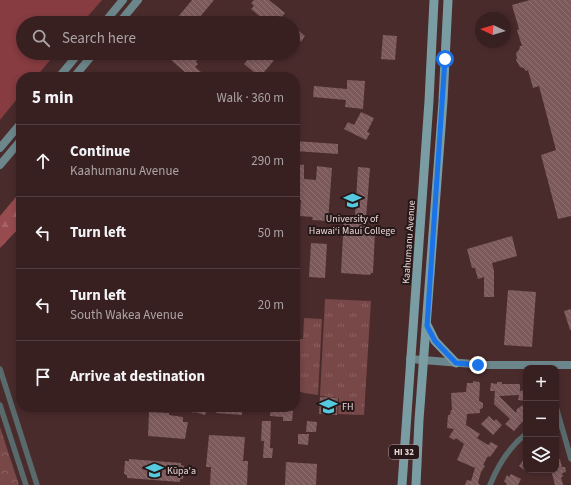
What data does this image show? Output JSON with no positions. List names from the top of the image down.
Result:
{
  "streets": {
    "main road": ["Kaahumanu Avenue", "HI 32"]
  },
  "places": {
    "school or university": ["University of Hawai‘i Maui College", "FH", "Kūpa'a"]
  },
  "north": "left",
  "page": {
    "search": "Search here",
    "heading": ["5 min", "Walk · 360 m"],
    "list": [
      ["Continue", "Kaahumanu Avenue", "290 m"],
      ["Turn left", "50 m"],
      ["Turn left", "South Wakea Avenue", "20 m"],
      "Arrive at destination"
    ],
    "map_buttons": ["+", "−"]
  }
}
